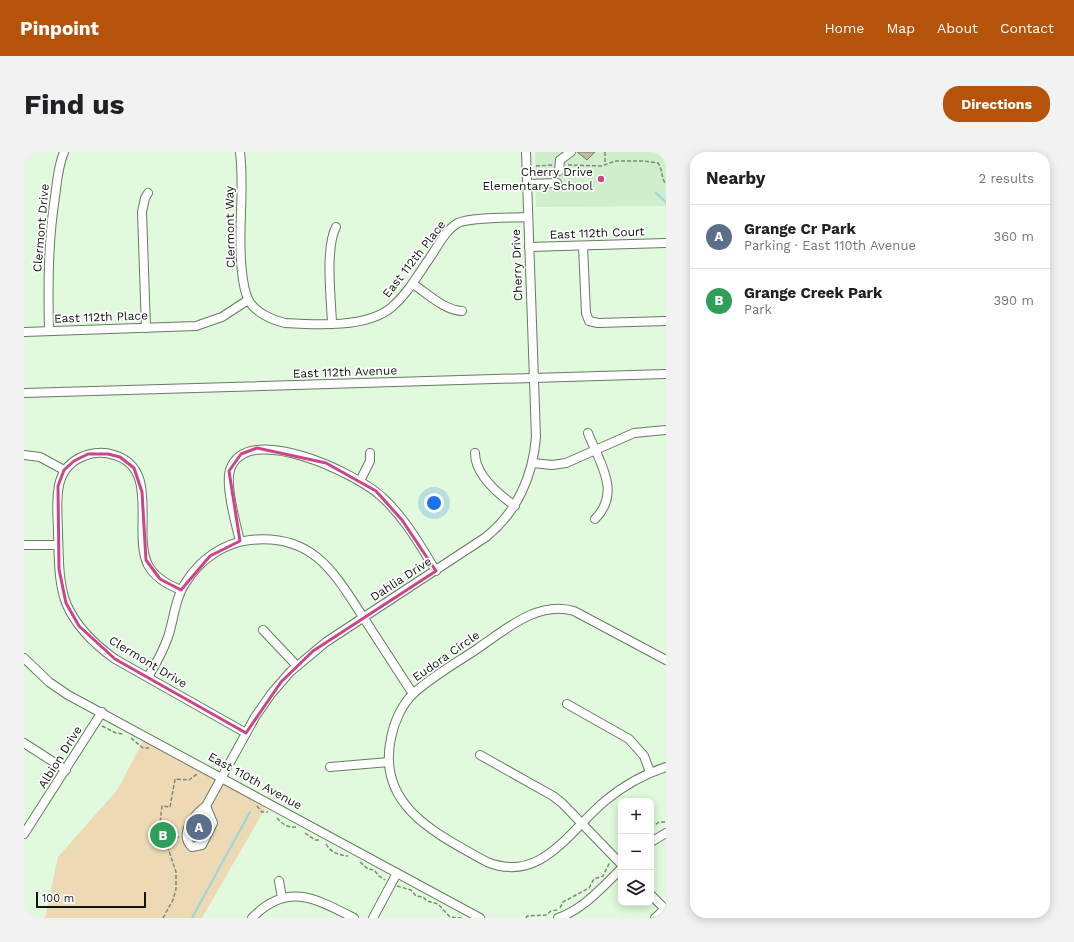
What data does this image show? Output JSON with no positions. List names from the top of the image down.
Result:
{
  "streets": {
    "street": [
      "Clermont Way",
      "Clermont Drive",
      "East 112th Court",
      "East 112th Place",
      "Cherry Drive",
      "East 112th Avenue",
      "Dahlia Drive",
      "Eudora Circle",
      "Albion Drive",
      "East 110th Avenue"
    ]
  },
  "crossings": [
    ["Clermont Way", "East 112th Place"],
    ["Clermont Drive", "East 112th Place"],
    ["Clermont Drive", "Dahlia Drive"],
    ["East 112th Court", "Cherry Drive"],
    ["East 112th Place", "Cherry Drive"],
    ["Cherry Drive", "East 112th Avenue"],
    ["Cherry Drive", "Dahlia Drive"],
    ["East 112th Avenue", "Dahlia Drive"],
    ["Dahlia Drive", "East 110th Avenue"],
    ["Albion Drive", "East 110th Avenue"]
  ],
  "places": ["Cherry Drive Elementary School"],
  "scale_bar": "100 m",
  "page": {
    "header": "Pinpoint",
    "nav": [
      "Home",
      "Map",
      "About",
      "Contact"
    ],
    "buttons": "Directions",
    "title": "Find us",
    "heading": ["Nearby", "2 results"],
    "list": [
      {
        "mark": "A",
        "name": "Grange Cr Park",
        "note": "Parking · East 110th Avenue",
        "value": "360 m"
      },
      {
        "mark": "B",
        "name": "Grange Creek Park",
        "note": "Park",
        "value": "390 m"
      }
    ],
    "map_buttons": ["+", "−"],
    "pins": ["A", "B"],
    "scale": "100 m"
  }
}
